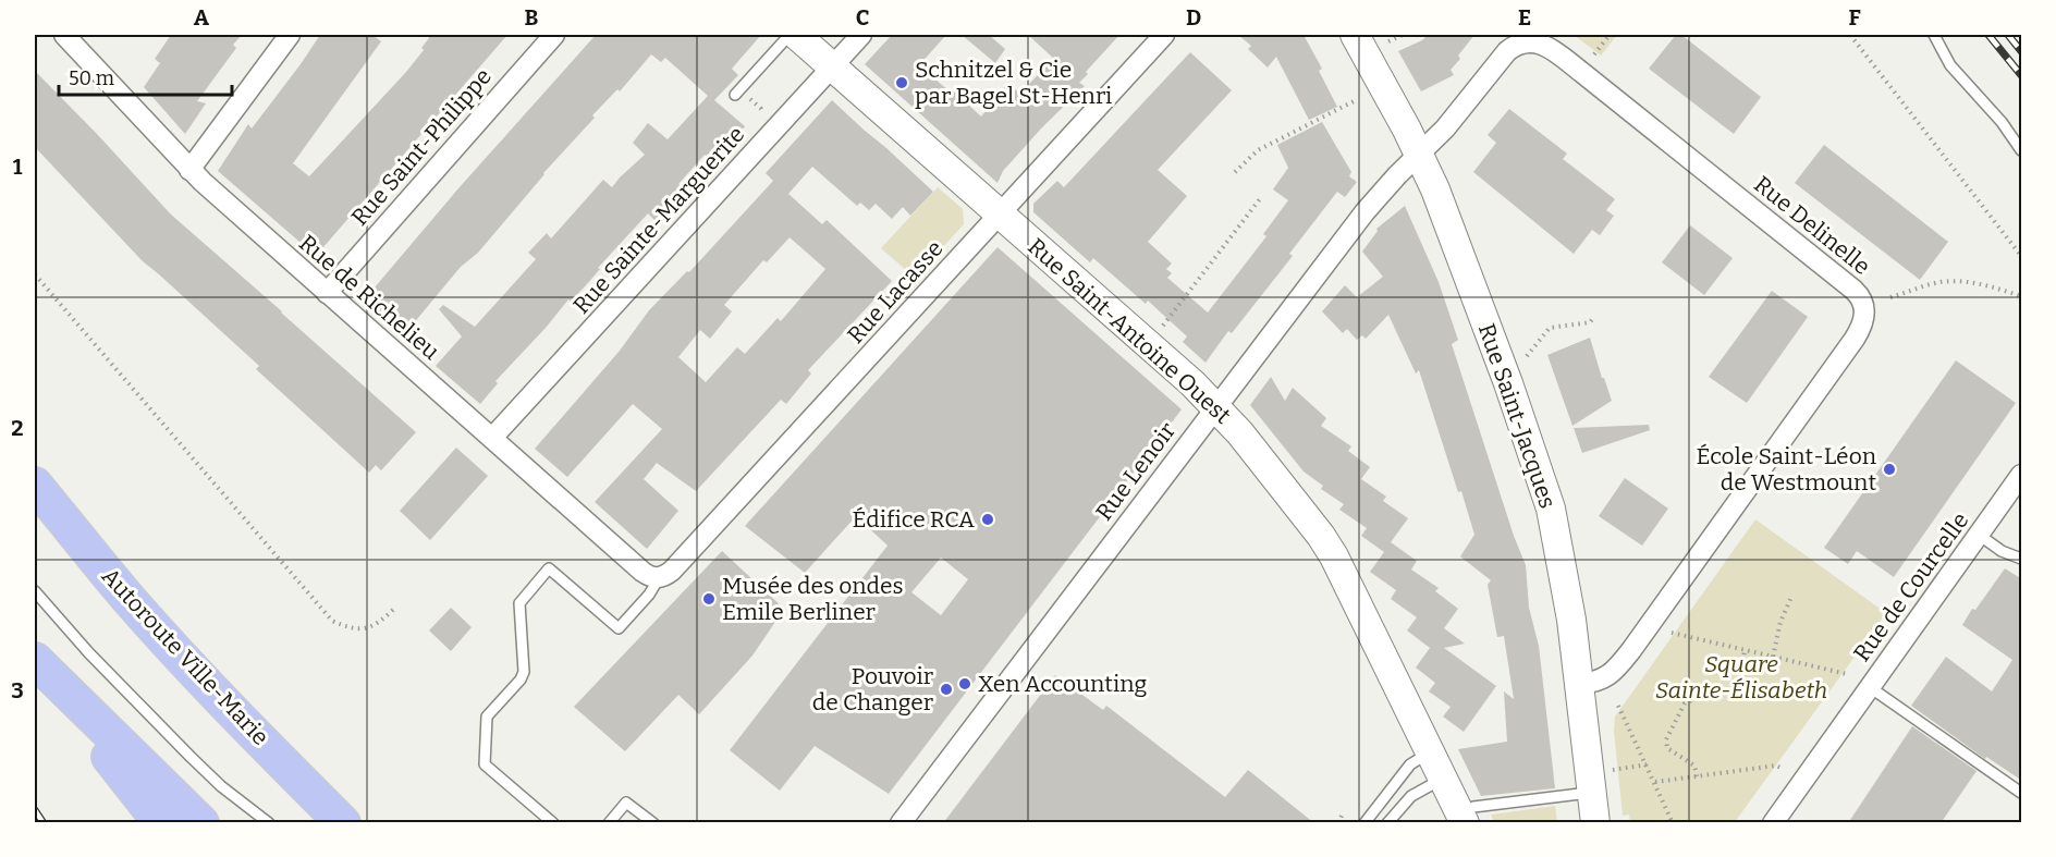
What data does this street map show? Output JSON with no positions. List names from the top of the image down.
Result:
{
  "streets": {
    "highway": ["Autoroute Ville-Marie"],
    "main road": ["Rue Saint-Antoine Ouest", "Rue Saint-Jacques"],
    "street": [
      "Rue Saint-Philippe",
      "Rue Sainte-Marguerite",
      "Rue Delinelle",
      "Rue Lacasse",
      "Rue de Richelieu",
      "Rue Lenoir",
      "Rue de Courcelle"
    ]
  },
  "crossings": [
    ["Rue Saint-Philippe", "Rue de Richelieu"],
    ["Rue Sainte-Marguerite", "Rue de Richelieu"],
    ["Rue Sainte-Marguerite", "Rue Saint-Antoine Ouest"],
    ["Rue Delinelle", "Rue Saint-Jacques"],
    ["Rue Delinelle", "Rue Lenoir"],
    ["Rue Lacasse", "Rue de Richelieu"],
    ["Rue Lacasse", "Rue Saint-Antoine Ouest"],
    ["Rue Saint-Antoine Ouest", "Rue Lenoir"],
    ["Rue Saint-Jacques", "Rue Lenoir"]
  ],
  "parks": ["Square Sainte-Élisabeth"],
  "places": [
    "Schnitzel & Cie par Bagel St-Henri",
    "École Saint-Léon de Westmount",
    "Édifice RCA",
    "Musée des ondes Emile Berliner",
    "Xen Accounting",
    "Pouvoir de Changer"
  ],
  "scale_bar": "50 m",
  "grid": {
    "columns": [
      "A",
      "B",
      "C",
      "D",
      "E",
      "F"
    ],
    "rows": ["1", "2", "3"]
  }
}
